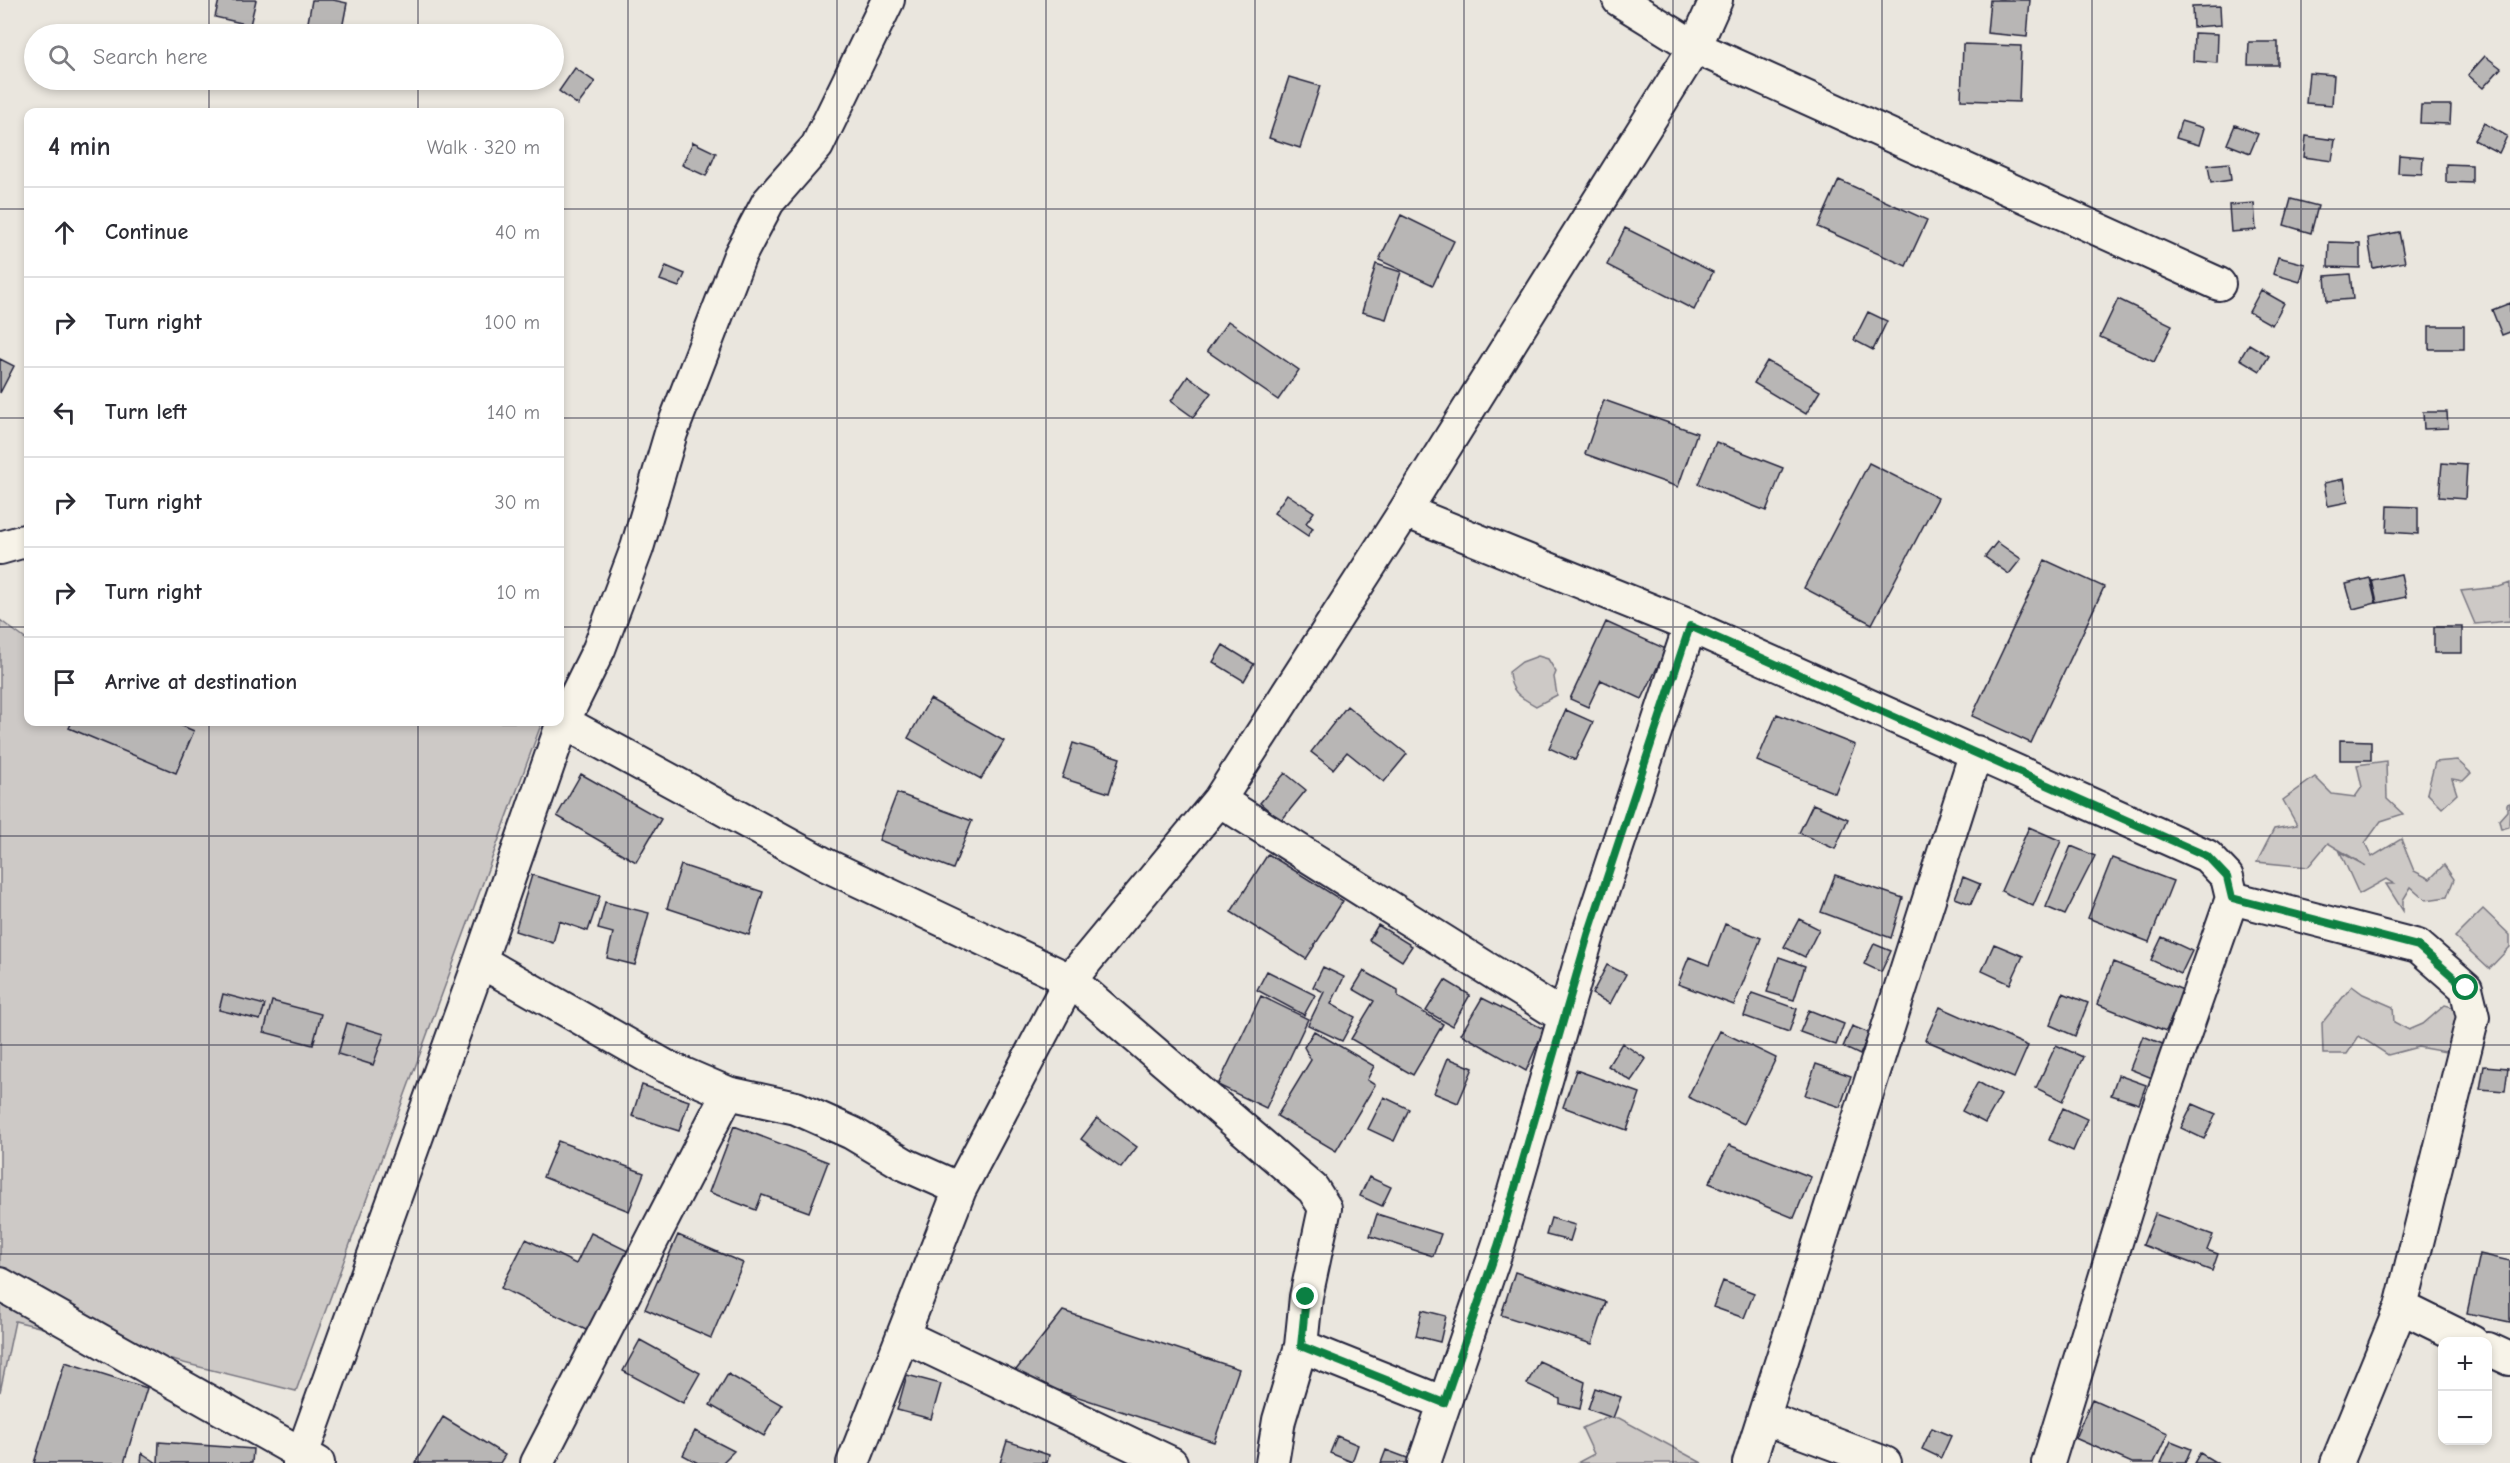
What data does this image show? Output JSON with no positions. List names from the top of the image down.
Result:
{
  "page": {
    "search": "Search here",
    "heading": ["4 min", "Walk · 320 m"],
    "list": [
      ["Continue", "40 m"],
      ["Turn right", "100 m"],
      ["Turn left", "140 m"],
      ["Turn right", "30 m"],
      ["Turn right", "10 m"],
      "Arrive at destination"
    ],
    "map_buttons": ["+", "−"]
  }
}
